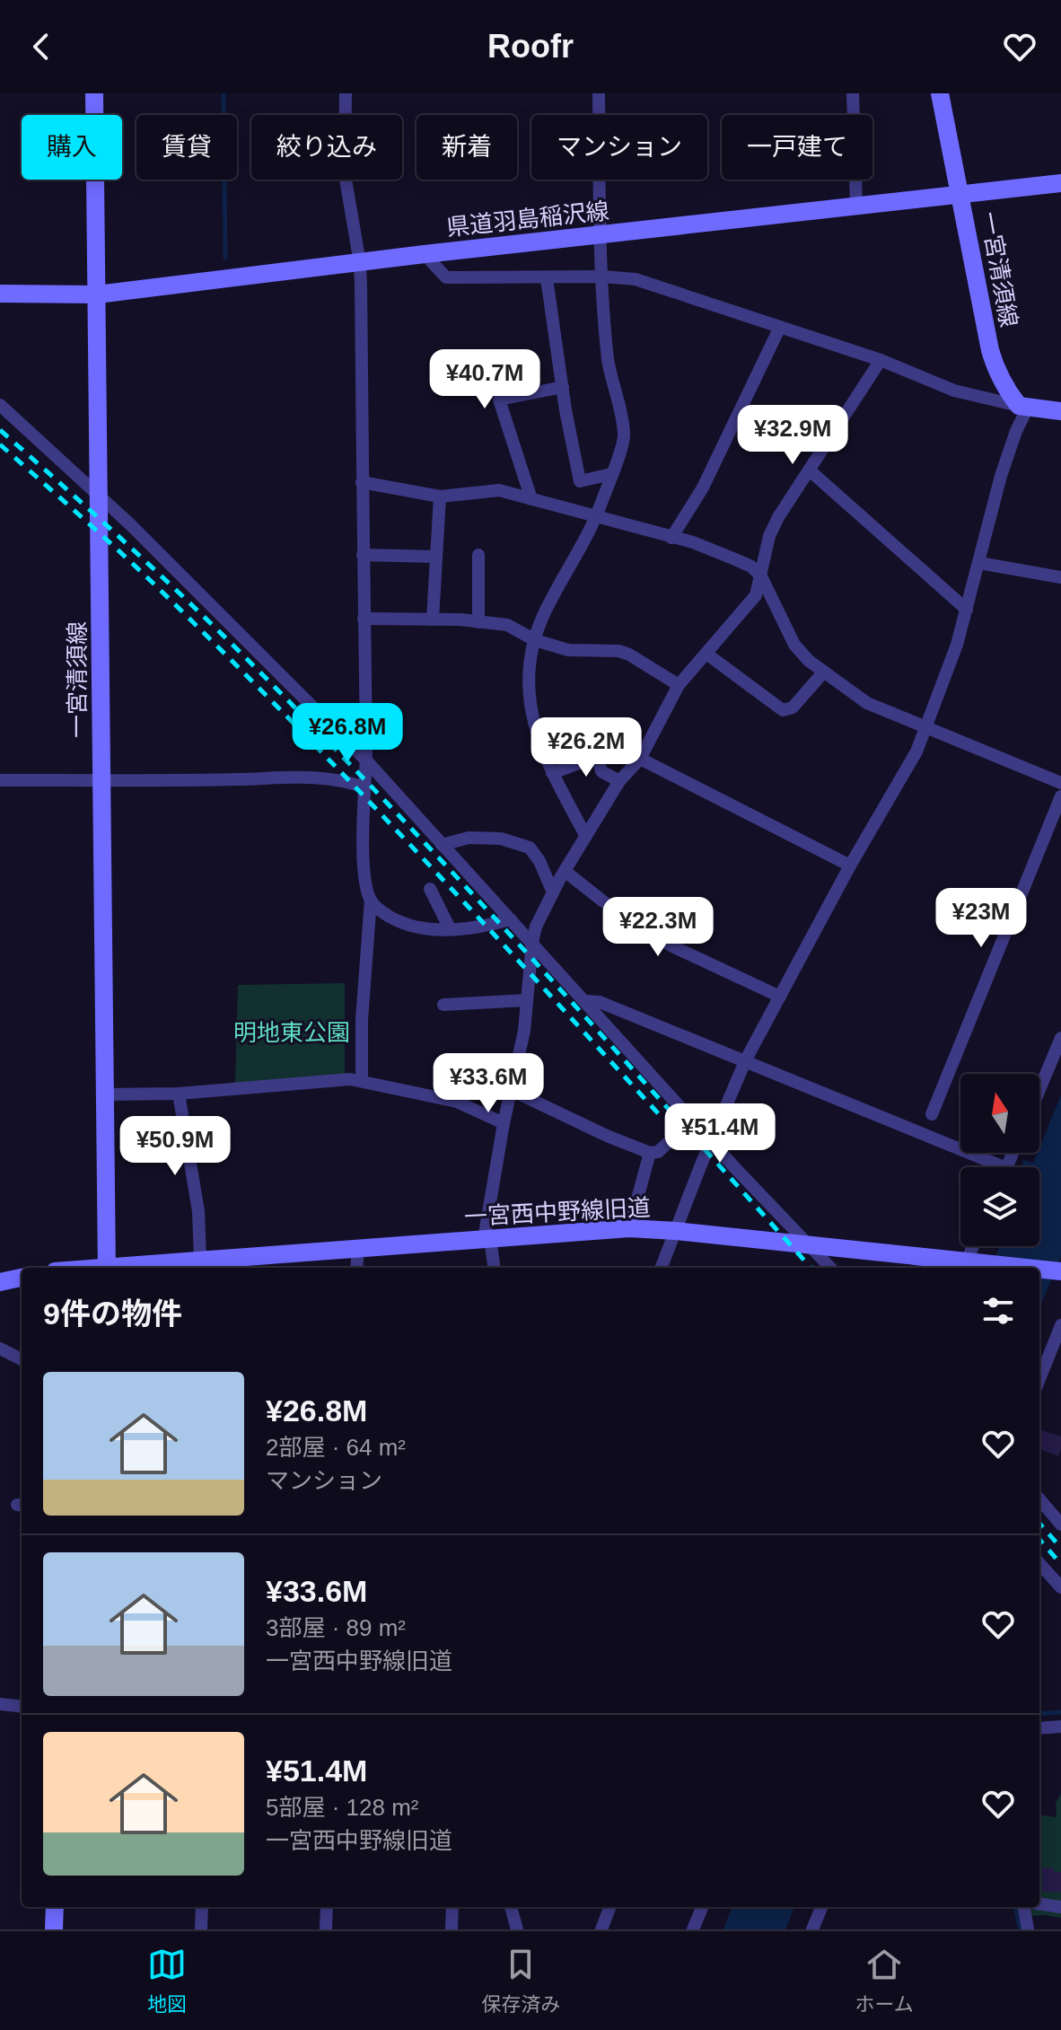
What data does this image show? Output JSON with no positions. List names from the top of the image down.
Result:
{
  "streets": {
    "main road": ["県道羽島稲沢線", "一宮清須線", "一宮西中野線旧道"]
  },
  "crossings": [
    ["県道羽島稲沢線", "一宮清須線"]
  ],
  "parks": ["明地東公園"],
  "north": "top",
  "page": {
    "header": "Roofr",
    "chip": [
      "購入",
      "賃貸",
      "絞り込み",
      "新着",
      "マンション",
      "一戸建て"
    ],
    "price": [
      "¥40.7M",
      "¥32.9M",
      "¥26.8M",
      "¥26.2M",
      "¥23M",
      "¥22.3M",
      "¥33.6M",
      "¥51.4M",
      "¥50.9M"
    ],
    "heading": "9件の物件",
    "list": [
      {
        "name": "¥26.8M",
        "note": "2部屋 · 64 m² · マンション"
      },
      {
        "name": "¥33.6M",
        "note": "3部屋 · 89 m² · 一宮西中野線旧道"
      },
      {
        "name": "¥51.4M",
        "note": "5部屋 · 128 m² · 一宮西中野線旧道"
      }
    ],
    "tabs": ["地図", "保存済み", "ホーム"]
  }
}
